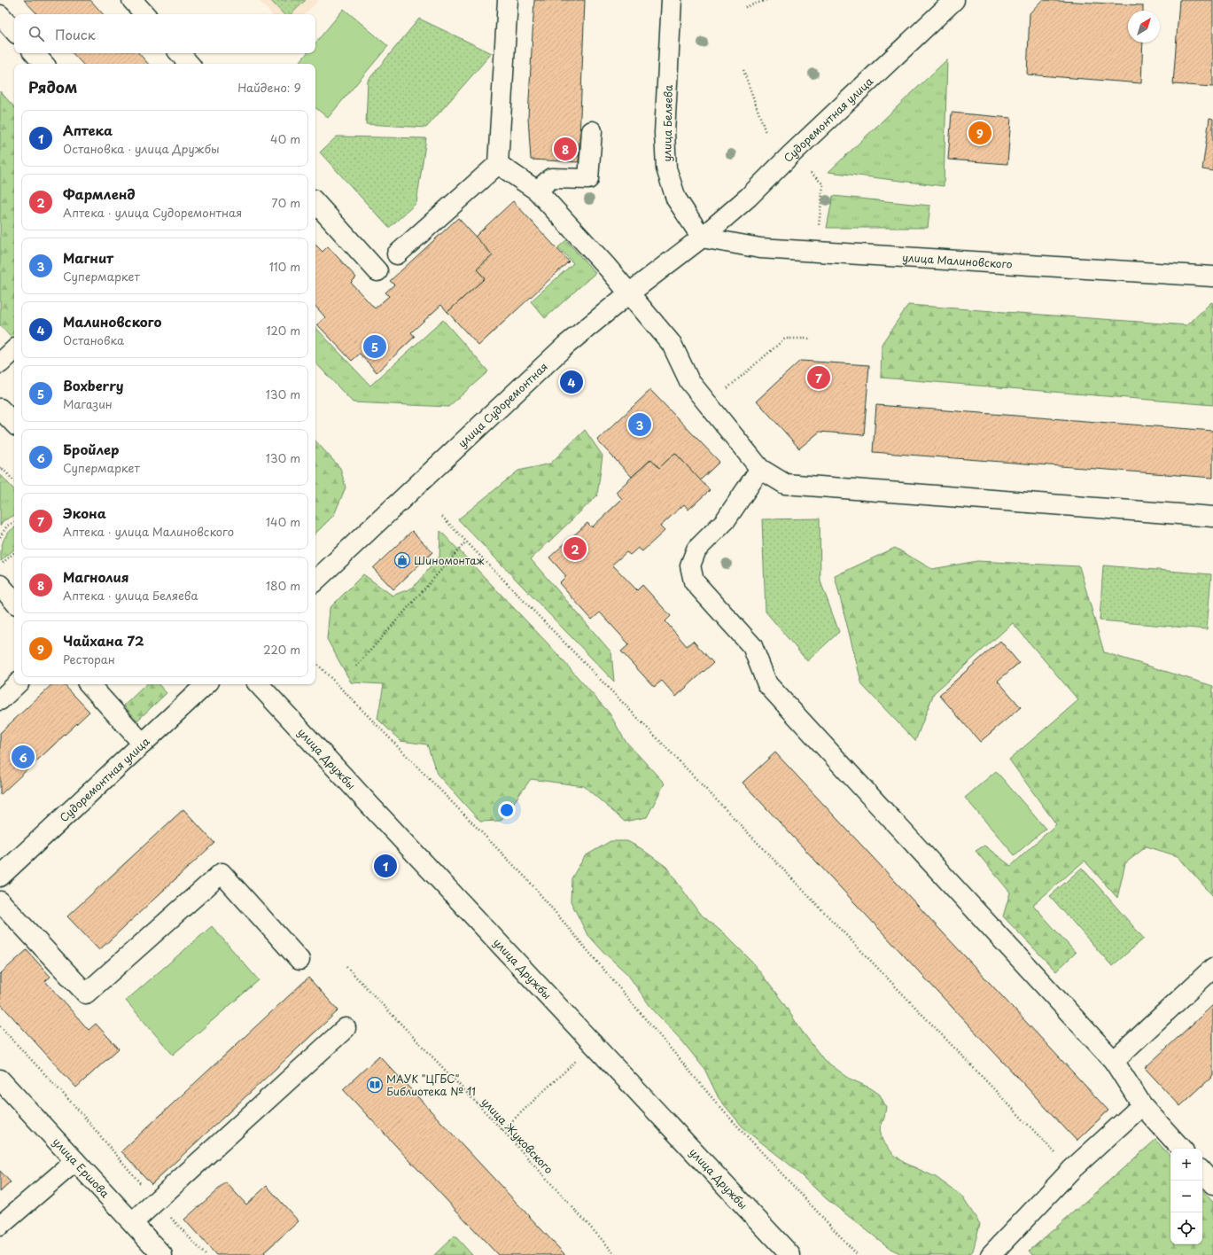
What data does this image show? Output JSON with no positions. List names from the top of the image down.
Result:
{
  "streets": {
    "street": [
      "Судоремонтная улица",
      "улица Беляева",
      "улица Малиновского",
      "улица Судоремонтная",
      "улица Дружбы",
      "улица Ершова"
    ],
    "path": ["улица Жуковского"]
  },
  "crossings": [
    ["Судоремонтная улица", "улица Беляева"],
    ["Судоремонтная улица", "улица Малиновского"],
    ["Судоремонтная улица", "улица Судоремонтная"],
    ["улица Беляева", "улица Малиновского"],
    ["улица Беляева", "улица Судоремонтная"],
    ["улица Малиновского", "улица Судоремонтная"]
  ],
  "places": {
    "shop": ["Шиномонтаж"],
    "library": ["МАУК \"ЦГБС\" Библиотека № 11"]
  },
  "north": "top right",
  "page": {
    "search": "Поиск",
    "heading": ["Рядом", "Найдено: 9"],
    "list": [
      {
        "mark": "1",
        "name": "Аптека",
        "note": "Остановка · улица Дружбы",
        "value": "40 m"
      },
      {
        "mark": "2",
        "name": "Фармленд",
        "note": "Аптека · улица Судоремонтная",
        "value": "70 m"
      },
      {
        "mark": "3",
        "name": "Магнит",
        "note": "Супермаркет",
        "value": "110 m"
      },
      {
        "mark": "4",
        "name": "Малиновского",
        "note": "Остановка",
        "value": "120 m"
      },
      {
        "mark": "5",
        "name": "Boxberry",
        "note": "Магазин",
        "value": "130 m"
      },
      {
        "mark": "6",
        "name": "Бройлер",
        "note": "Супермаркет",
        "value": "130 m"
      },
      {
        "mark": "7",
        "name": "Экона",
        "note": "Аптека · улица Малиновского",
        "value": "140 m"
      },
      {
        "mark": "8",
        "name": "Магнолия",
        "note": "Аптека · улица Беляева",
        "value": "180 m"
      },
      {
        "mark": "9",
        "name": "Чайхана 72",
        "note": "Ресторан",
        "value": "220 m"
      }
    ],
    "pins": [
      "9",
      "8",
      "5",
      "7",
      "4",
      "3",
      "2",
      "6",
      "1"
    ],
    "map_buttons": ["+", "−"]
  }
}
